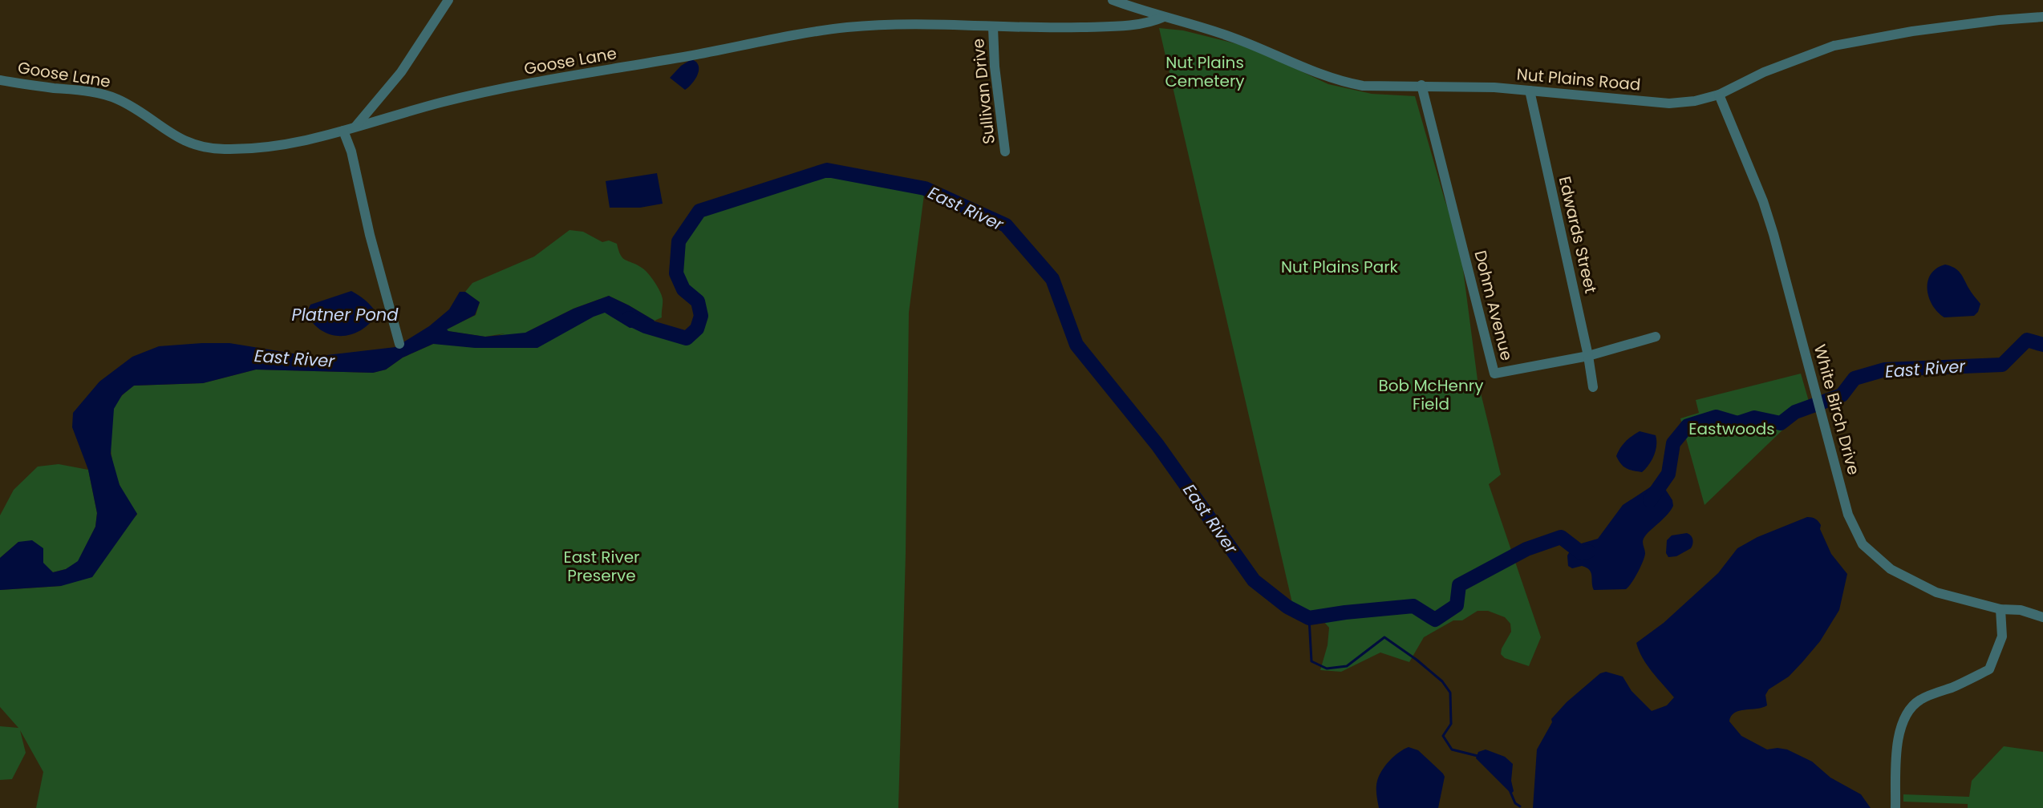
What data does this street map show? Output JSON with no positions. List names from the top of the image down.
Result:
{
  "streets": {
    "street": [
      "Goose Lane",
      "Nut Plains Road",
      "Sullivan Drive",
      "Edwards Street",
      "Dohm Avenue",
      "White Birch Drive"
    ]
  },
  "crossings": [
    ["Goose Lane", "Nut Plains Road"],
    ["Goose Lane", "Sullivan Drive"],
    ["Nut Plains Road", "Edwards Street"],
    ["Nut Plains Road", "Dohm Avenue"],
    ["Nut Plains Road", "White Birch Drive"],
    ["Edwards Street", "Dohm Avenue"]
  ],
  "water": ["East River", "Platner Pond"],
  "parks": [
    "Nut Plains Cemetery",
    "Nut Plains Park",
    "Bob McHenry Field",
    "Eastwoods",
    "East River Preserve"
  ]
}
